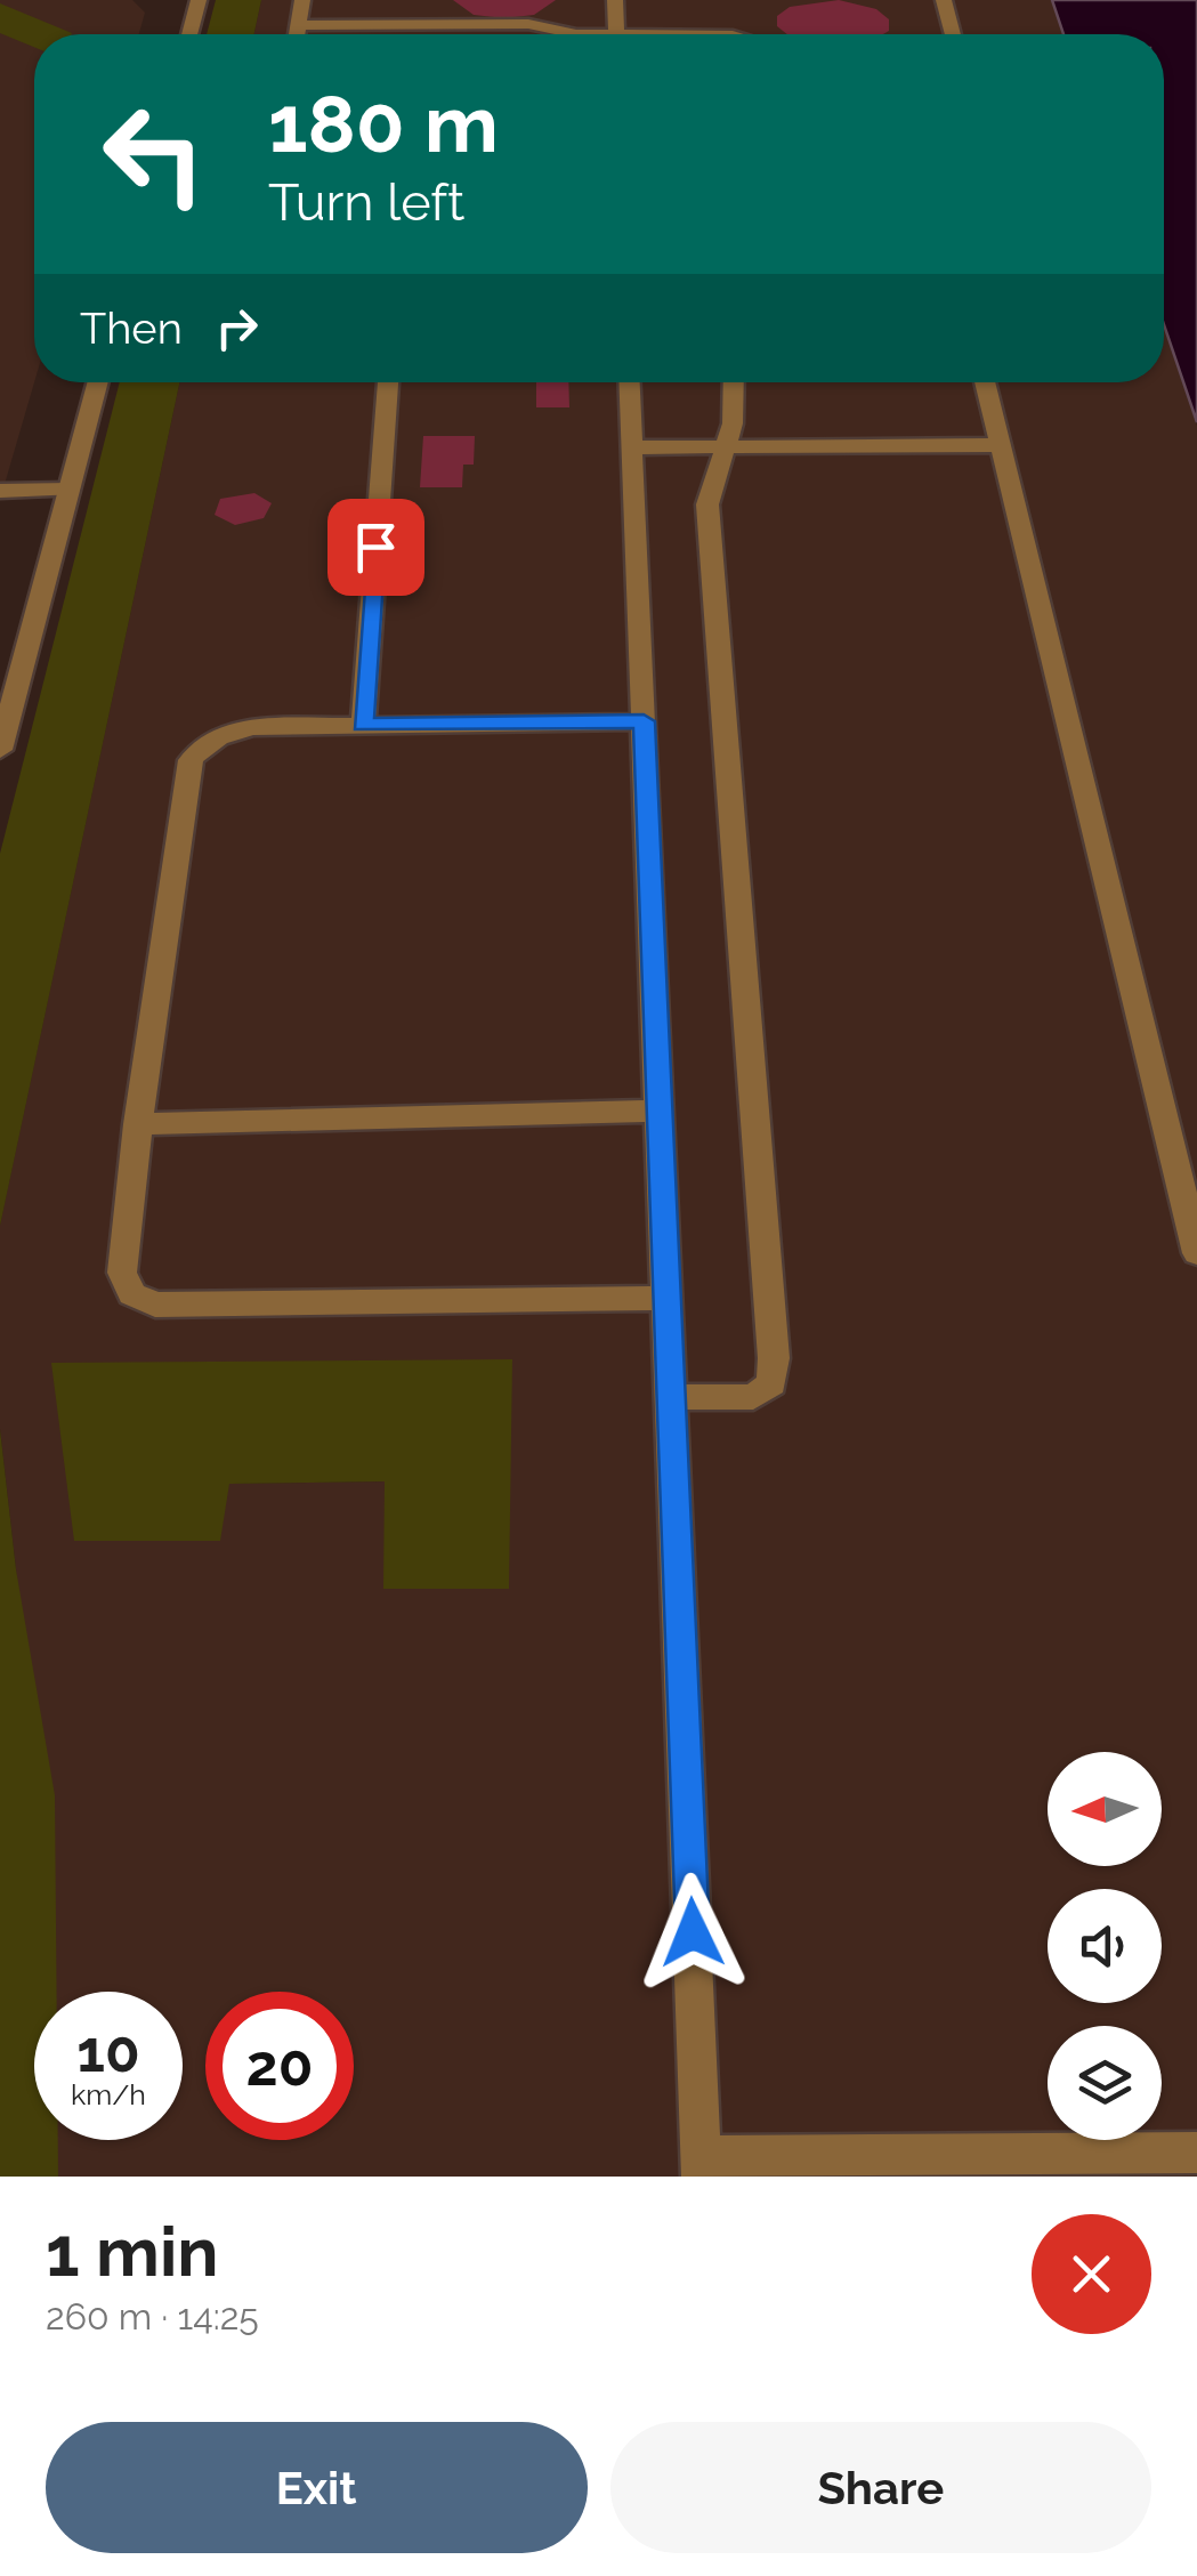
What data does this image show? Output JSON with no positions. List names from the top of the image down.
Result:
{
  "north": "left",
  "page": {
    "turn": ["180 m", "Turn left"],
    "then": "Then",
    "speed": "10 km/h",
    "limit": "20",
    "heading": ["1 min", "260 m · 14:25"],
    "buttons": ["Exit", "Share"]
  }
}
